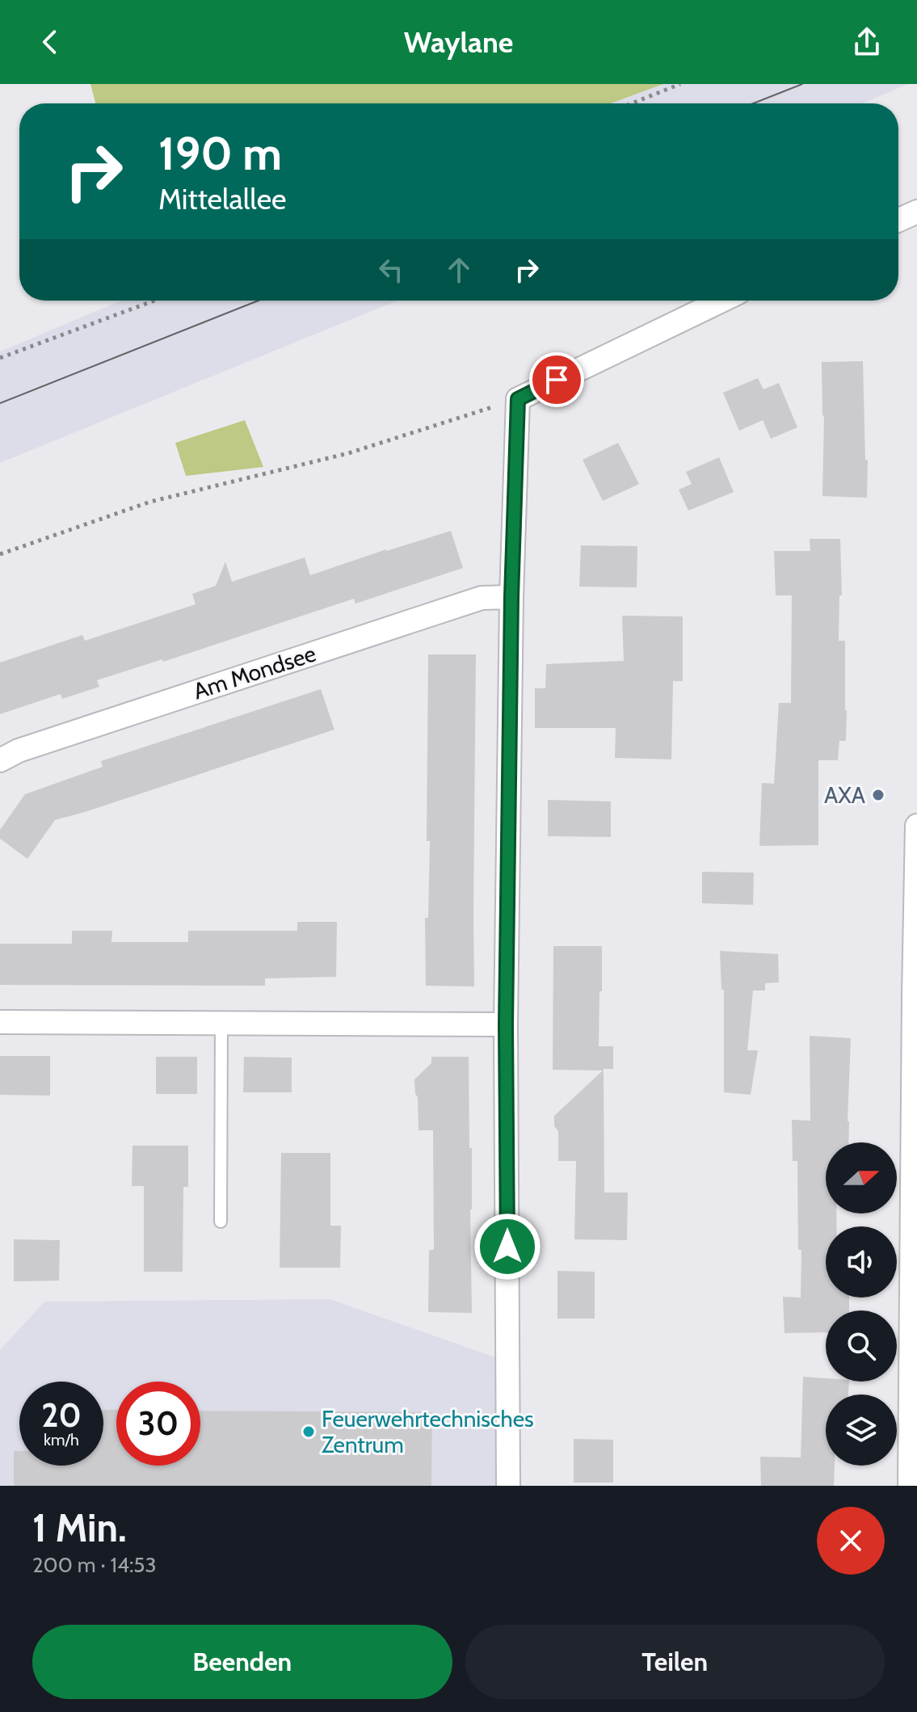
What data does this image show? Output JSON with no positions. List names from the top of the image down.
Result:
{
  "streets": {
    "street": ["Am Mondsee"]
  },
  "places": ["AXA", "Feuerwehrtechnisches Zentrum"],
  "north": "right",
  "page": {
    "header": "Waylane",
    "turn": ["190 m", "Mittelallee"],
    "speed": "20 km/h",
    "limit": "30",
    "heading": ["1 Min.", "200 m · 14:53"],
    "buttons": ["Beenden", "Teilen"]
  }
}
